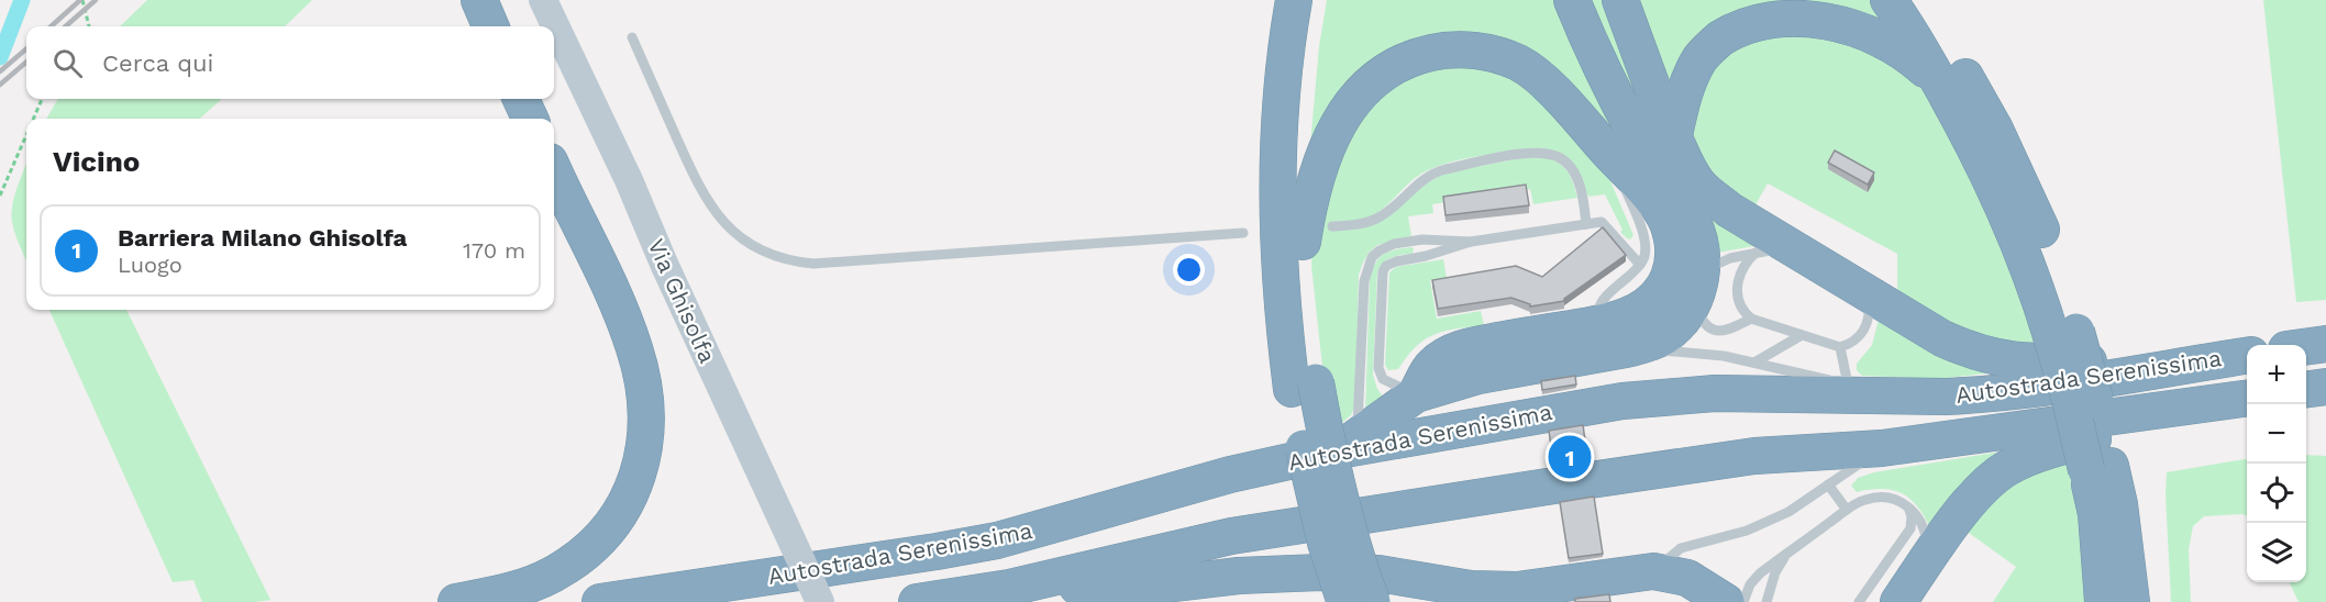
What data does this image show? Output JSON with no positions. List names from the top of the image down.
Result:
{
  "streets": {
    "highway": ["Autostrada Serenissima"],
    "street": ["Via Ghisolfa"]
  },
  "page": {
    "search": "Cerca qui",
    "heading": "Vicino",
    "list": [
      {
        "mark": "1",
        "name": "Barriera Milano Ghisolfa",
        "note": "Luogo",
        "value": "170 m"
      }
    ],
    "map_buttons": ["+", "−"],
    "pins": "1"
  }
}
